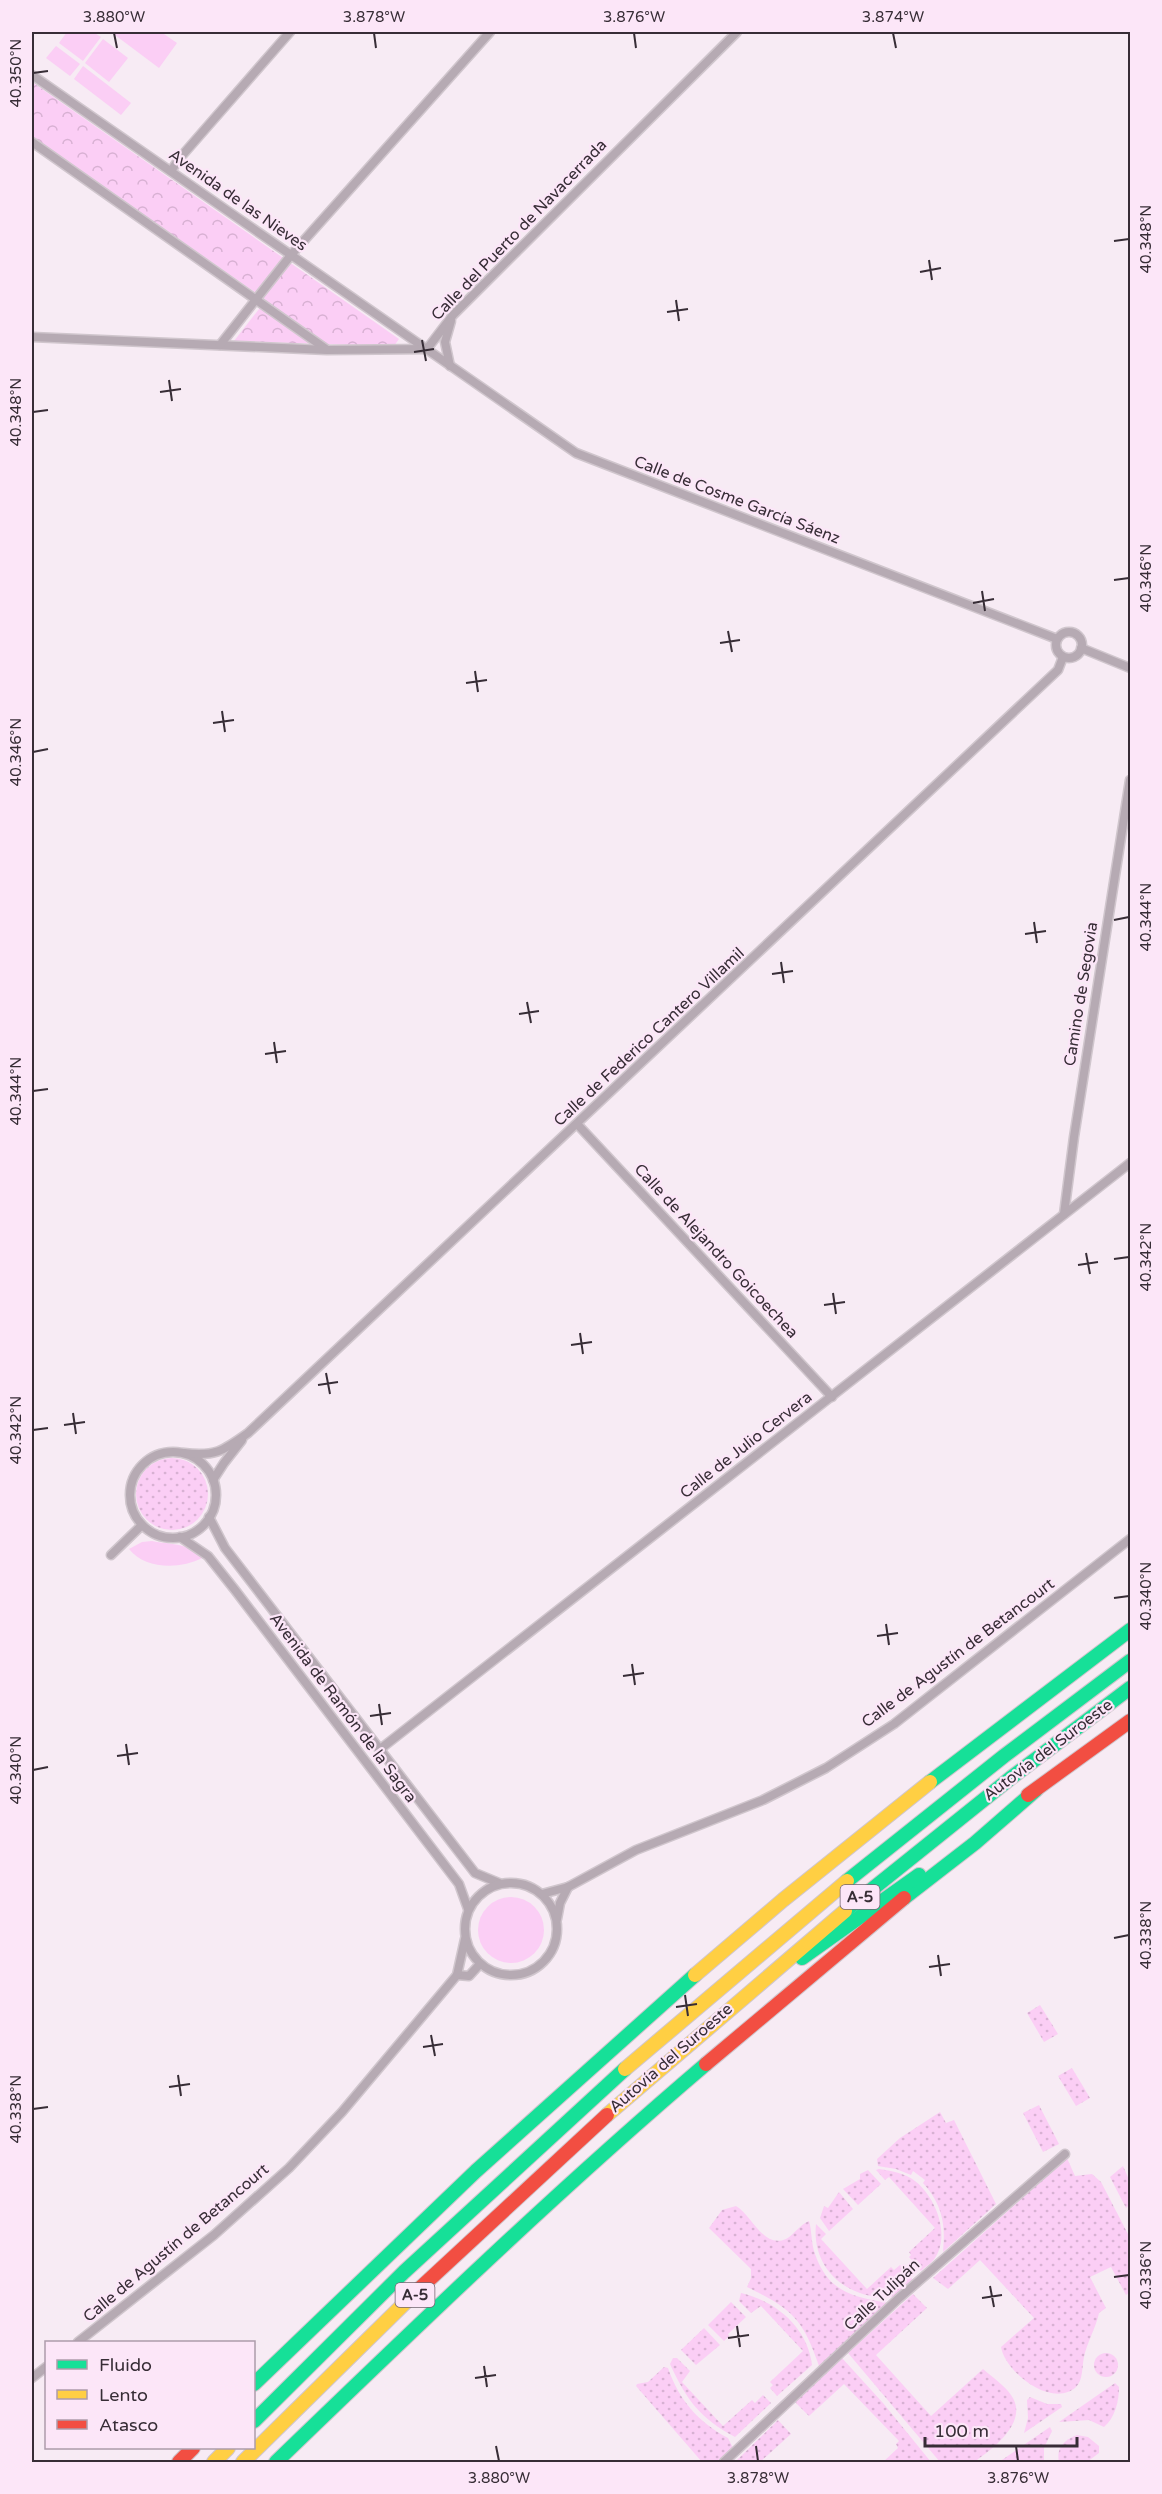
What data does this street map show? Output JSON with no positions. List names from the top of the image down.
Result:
{
  "streets": {
    "highway": ["Autovía del Suroeste", "A-5"],
    "street": [
      "Avenida de las Nieves",
      "Calle del Puerto de Navacerrada",
      "Calle de Cosme García Sáenz",
      "Camino de Segovia",
      "Calle de Federico Cantero Villamil",
      "Calle de Alejandro Goicoechea",
      "Calle de Julio Cervera",
      "Calle de Agustín de Betancourt",
      "Avenida de Ramón de la Sagra",
      "Calle Tulipán"
    ]
  },
  "crossings": [
    ["Avenida de las Nieves", "Calle del Puerto de Navacerrada"],
    ["Avenida de las Nieves", "Calle de Cosme García Sáenz"],
    ["Calle del Puerto de Navacerrada", "Calle de Cosme García Sáenz"],
    ["Calle de Cosme García Sáenz", "Calle de Federico Cantero Villamil"],
    ["Camino de Segovia", "Calle de Julio Cervera"],
    ["Calle de Federico Cantero Villamil", "Calle de Alejandro Goicoechea"],
    ["Calle de Federico Cantero Villamil", "Avenida de Ramón de la Sagra"],
    ["Calle de Alejandro Goicoechea", "Calle de Julio Cervera"],
    ["Calle de Julio Cervera", "Avenida de Ramón de la Sagra"],
    ["Calle de Agustín de Betancourt", "Avenida de Ramón de la Sagra"]
  ],
  "legend": ["Fluido", "Lento", "Atasco"],
  "scale_bar": "100 m",
  "coordinates": [
    "3.880°W",
    "3.878°W",
    "3.876°W",
    "3.874°W",
    "40.350°N",
    "40.348°N",
    "40.346°N",
    "40.344°N",
    "40.342°N",
    "40.340°N",
    "40.338°N",
    "40.336°N"
  ]
}
